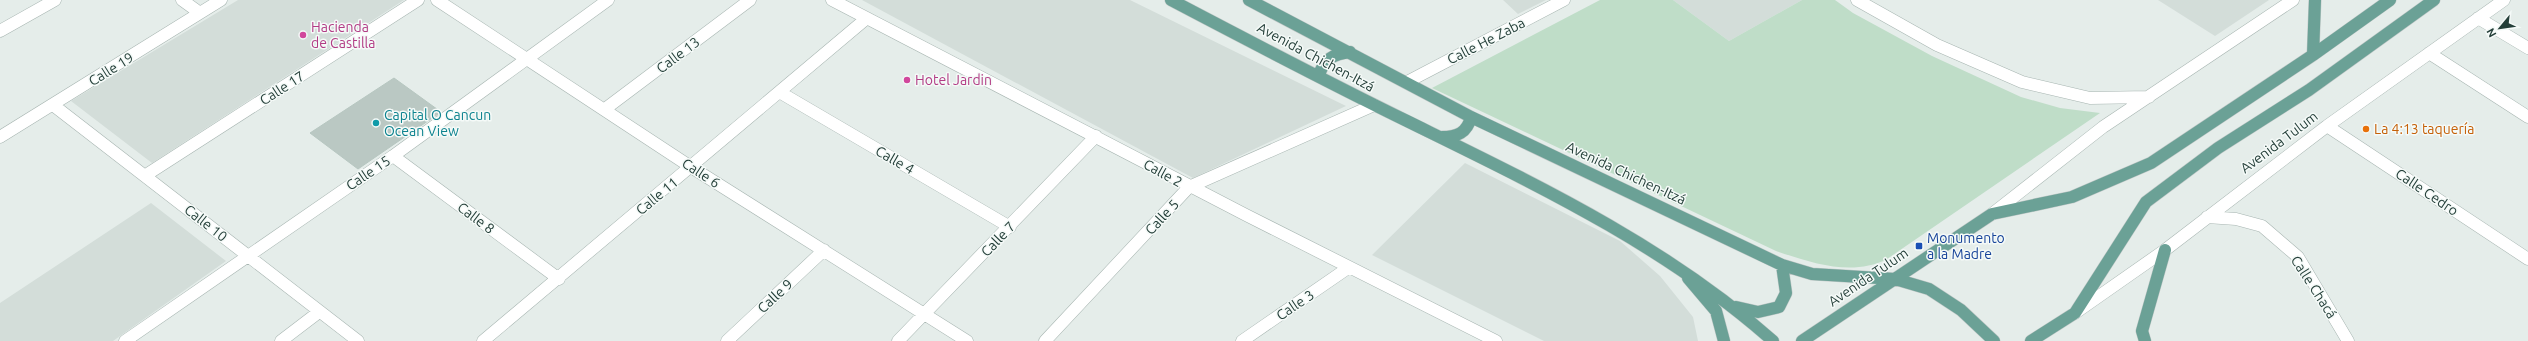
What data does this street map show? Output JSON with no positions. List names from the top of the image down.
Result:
{
  "streets": {
    "main road": ["Avenida Chichen-Itzá", "Avenida Tulum"],
    "street": [
      "Calle He Zaba",
      "Calle 13",
      "Calle 19",
      "Calle 17",
      "Calle 4",
      "Calle 15",
      "Calle 6",
      "Calle 2",
      "Calle Cedro",
      "Calle 11",
      "Calle 5",
      "Calle 8",
      "Calle 10",
      "Calle 7",
      "Calle Chacá",
      "Calle 9",
      "Calle 3"
    ]
  },
  "crossings": [
    ["Calle He Zaba", "Avenida Chichen-Itzá"],
    ["Calle 13", "Calle 6"],
    ["Avenida Chichen-Itzá", "Avenida Tulum"],
    ["Avenida Chichen-Itzá", "Calle 5"],
    ["Calle 19", "Calle 10"],
    ["Calle 17", "Calle 10"],
    ["Avenida Tulum", "Calle Cedro"],
    ["Avenida Tulum", "Calle Chacá"],
    ["Calle 4", "Calle 11"],
    ["Calle 4", "Calle 7"],
    ["Calle 15", "Calle 6"],
    ["Calle 15", "Calle 8"],
    ["Calle 15", "Calle 10"],
    ["Calle 6", "Calle 11"],
    ["Calle 6", "Calle 7"],
    ["Calle 6", "Calle 9"],
    ["Calle 2", "Calle 11"],
    ["Calle 2", "Calle 5"],
    ["Calle 2", "Calle 7"],
    ["Calle 2", "Calle 3"],
    ["Calle 11", "Calle 8"]
  ],
  "places": {
    "other": [
      "Hacienda de Castilla",
      "Hotel Jardin",
      "Capital O Cancun Ocean View",
      "La 4:13 taquería"
    ],
    "transit": ["Monumento a la Madre"]
  },
  "north": "bottom left"
}
